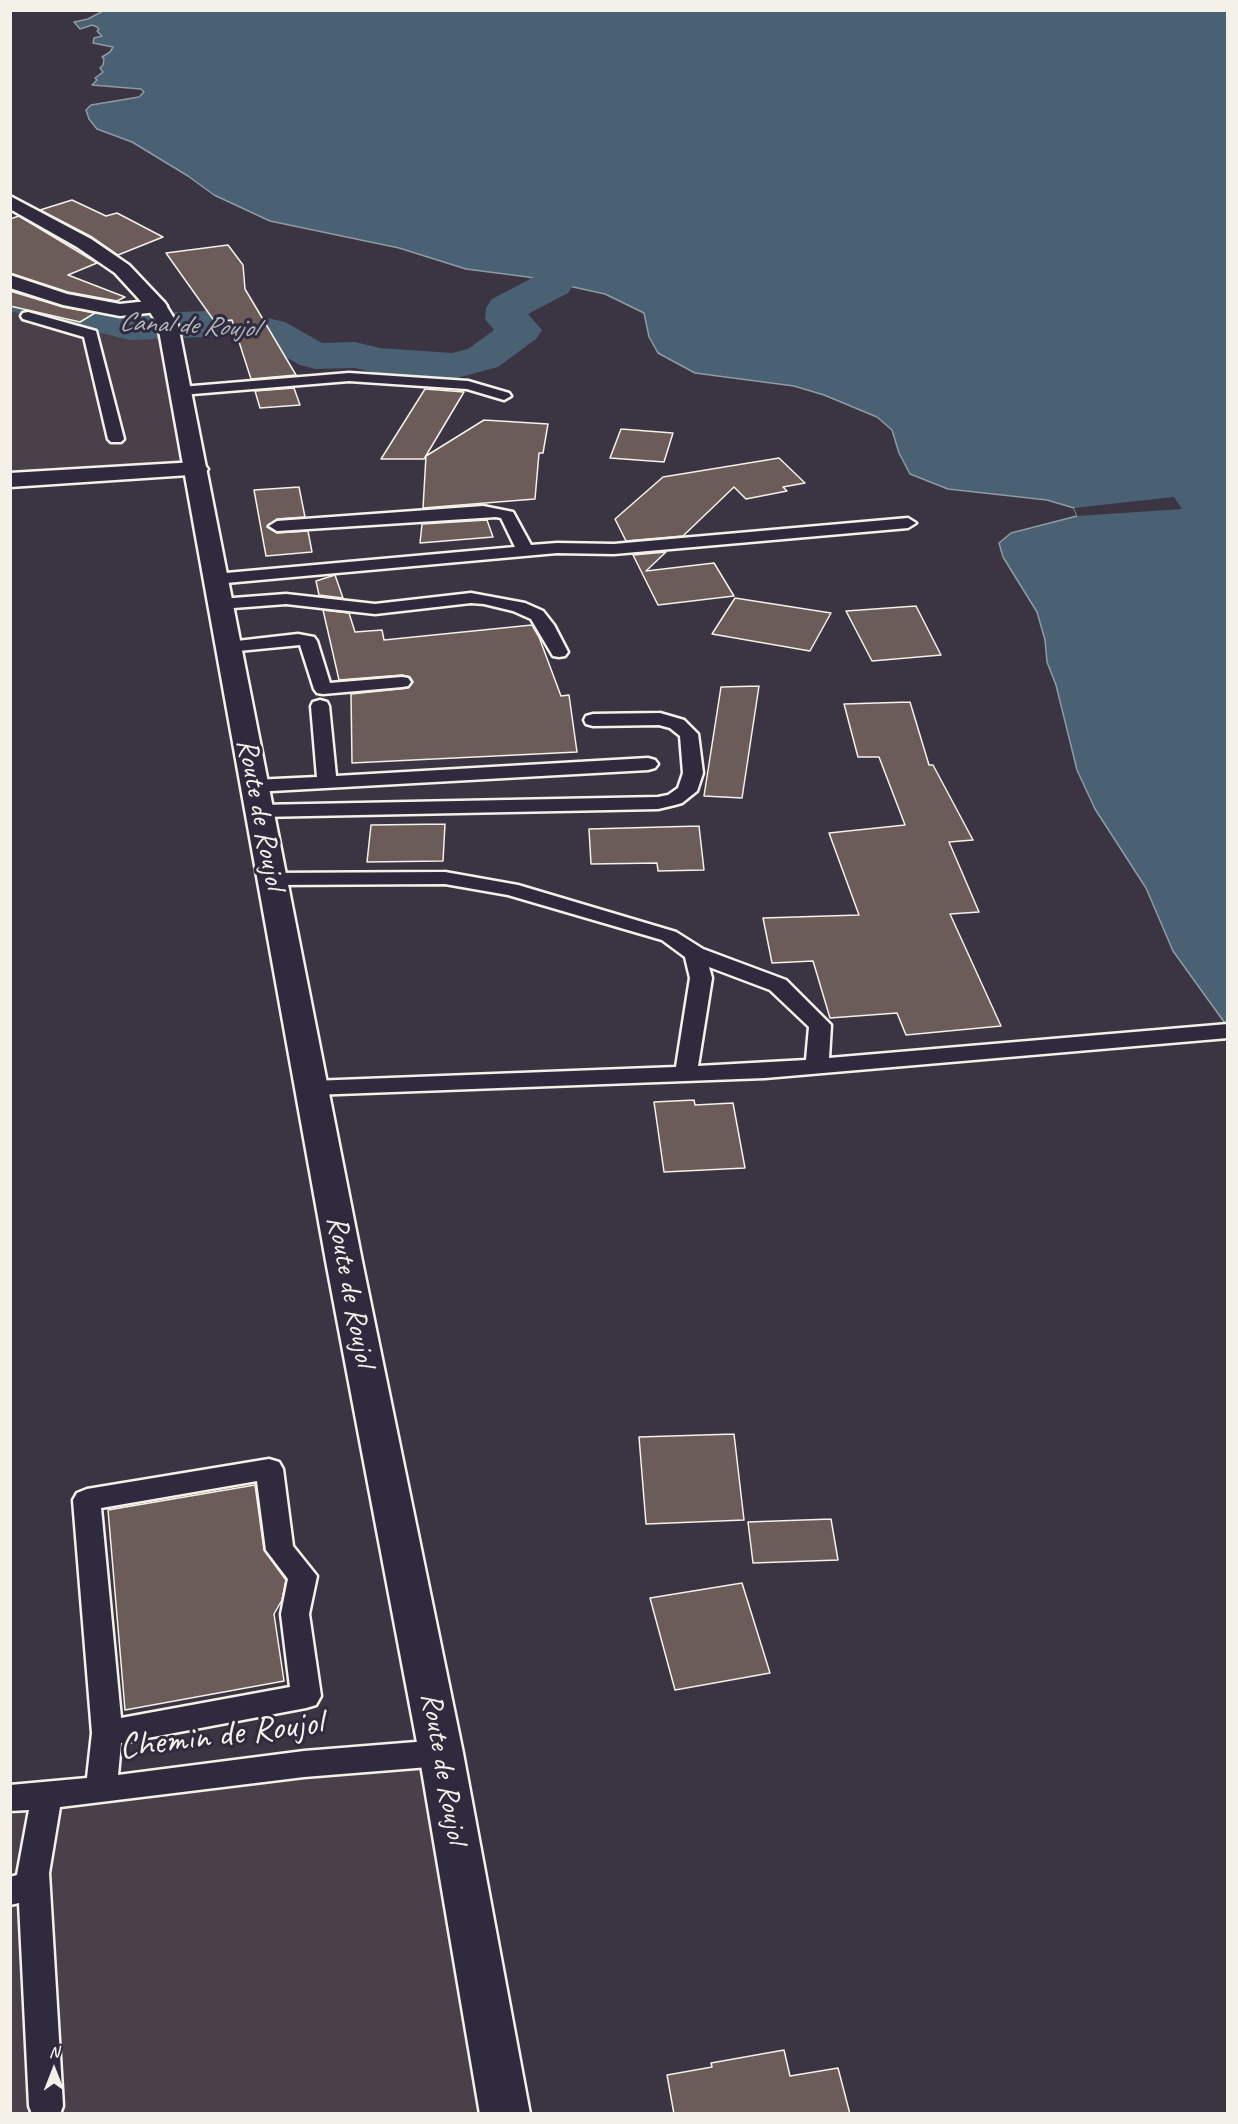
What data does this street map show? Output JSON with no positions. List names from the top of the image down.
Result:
{
  "streets": {
    "main road": ["Route de Roujol"],
    "lane": ["Chemin de Roujol"]
  },
  "crossings": [
    ["Route de Roujol", "Chemin de Roujol"]
  ],
  "water": ["Canal de Roujol"],
  "north": "top"
}
